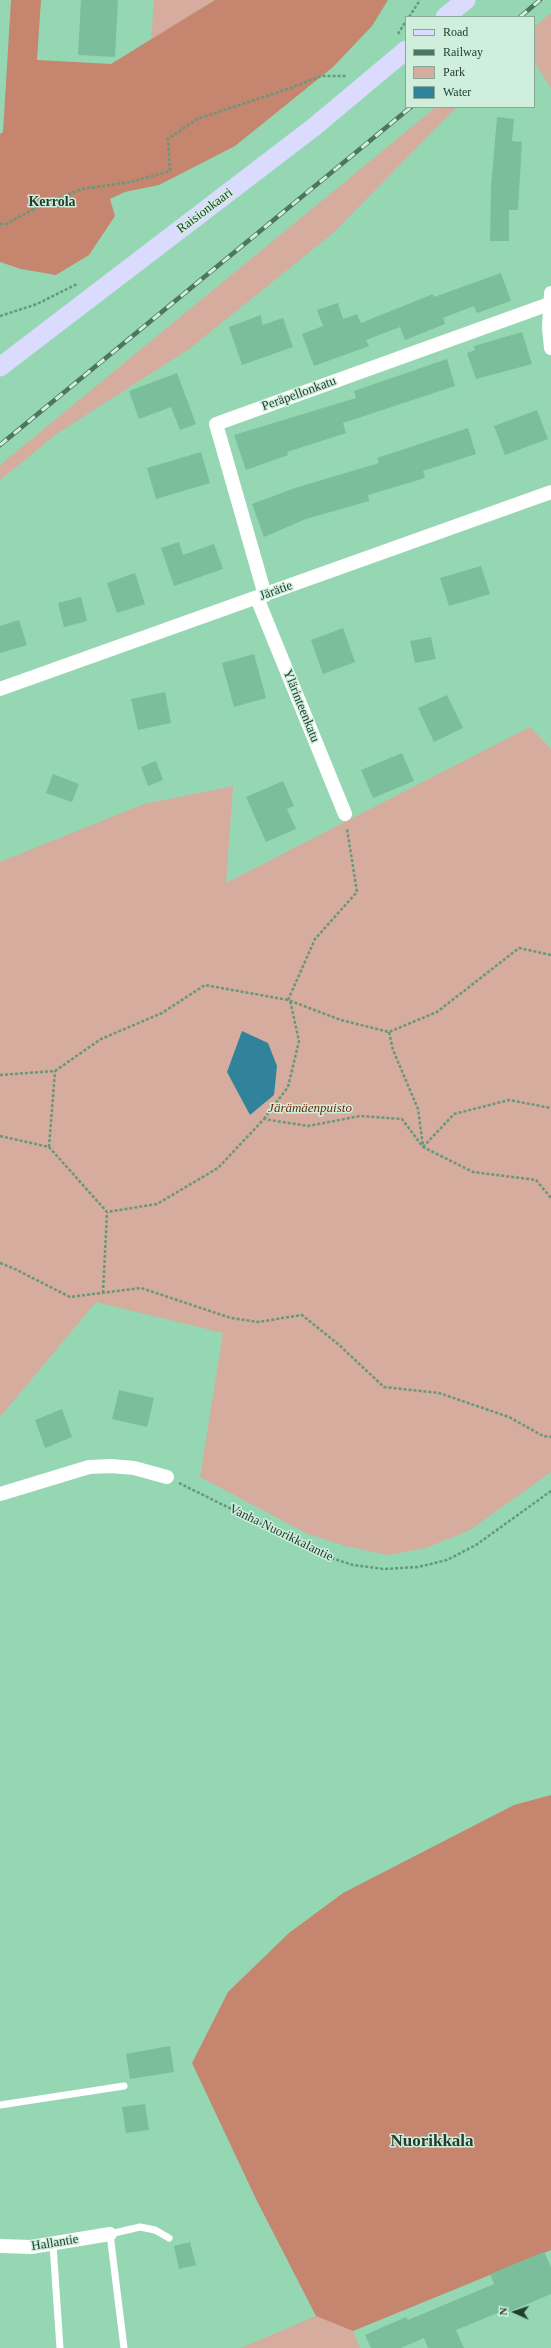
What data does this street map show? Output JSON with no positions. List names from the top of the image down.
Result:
{
  "streets": {
    "main road": ["Raisionkaari"],
    "street": [
      "Peräpellonkatu",
      "Järätie",
      "Ylärinteenkatu",
      "Hallantie"
    ],
    "path": ["Vanha Nuorikkalantie"]
  },
  "crossings": [
    ["Peräpellonkatu", "Järätie"],
    ["Peräpellonkatu", "Ylärinteenkatu"],
    ["Järätie", "Ylärinteenkatu"]
  ],
  "districts": ["Kerrola", "Nuorikkala"],
  "parks": ["Järämäenpuisto"],
  "legend": [
    "Road",
    "Railway",
    "Park",
    "Water"
  ],
  "north": "left"
}
